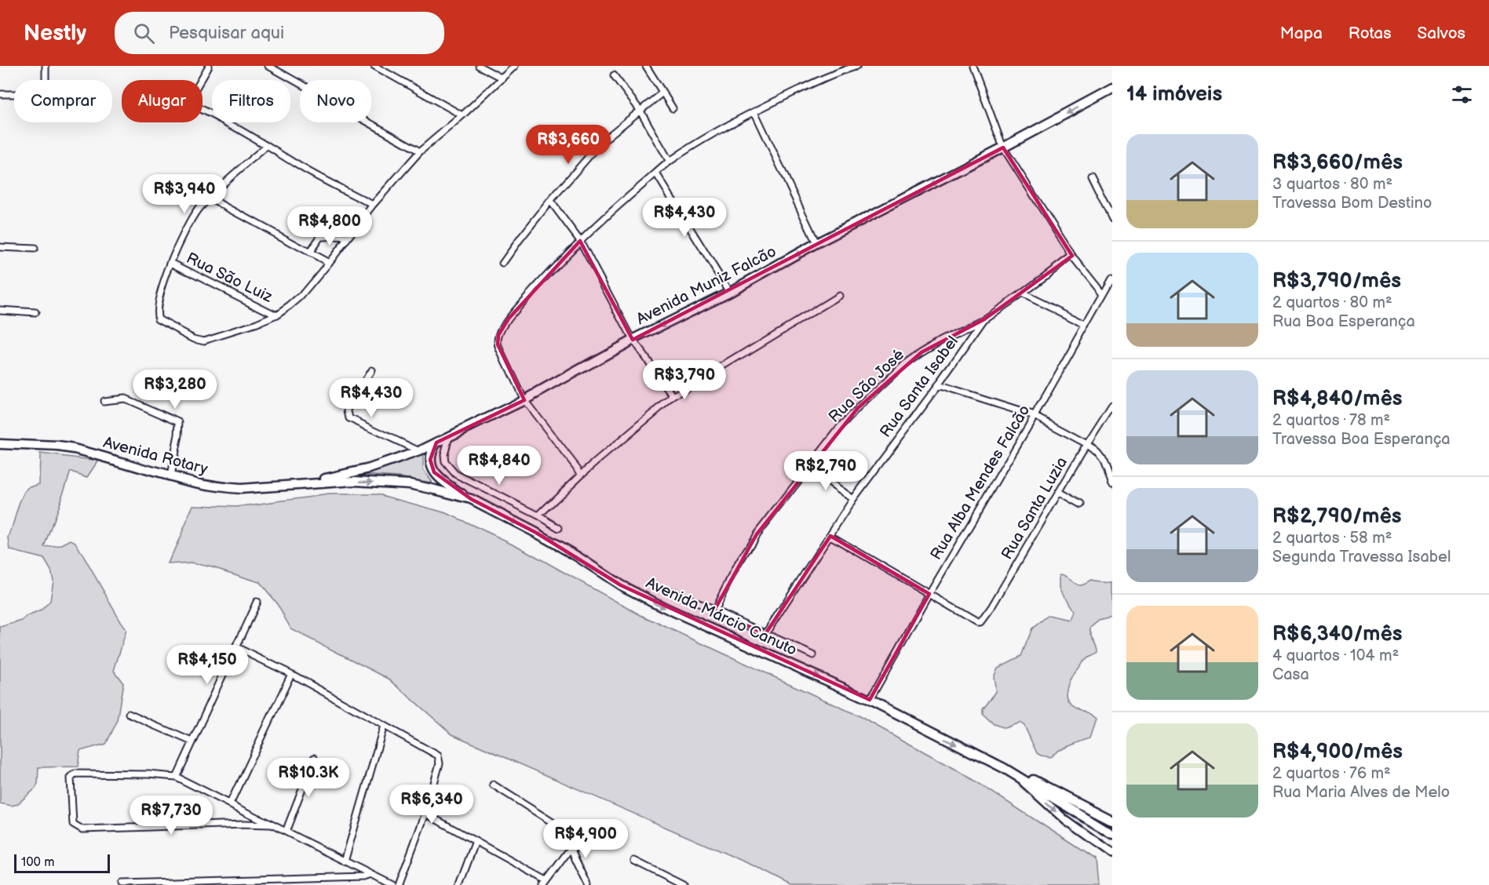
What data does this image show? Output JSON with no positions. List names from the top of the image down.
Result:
{
  "streets": {
    "main road": ["Avenida Muniz Falcão", "Avenida Rotary", "Avenida Márcio Canuto"],
    "street": [
      "Rua São Luiz",
      "Rua São José",
      "Rua Santa Isabel",
      "Rua Alba Mendes Falcão",
      "Rua Santa Luzia"
    ]
  },
  "crossings": [
    ["Avenida Muniz Falcão", "Avenida Rotary"],
    ["Avenida Muniz Falcão", "Avenida Márcio Canuto"],
    ["Rua São José", "Rua Santa Isabel"],
    ["Avenida Rotary", "Avenida Márcio Canuto"],
    ["Rua Alba Mendes Falcão", "Rua Santa Luzia"],
    ["Rua Alba Mendes Falcão", "Avenida Márcio Canuto"]
  ],
  "one_way": ["Avenida Muniz Falcão", "Avenida Márcio Canuto"],
  "scale_bar": "100 m",
  "page": {
    "header": "Nestly",
    "search": "Pesquisar aqui",
    "nav": ["Mapa", "Rotas", "Salvos"],
    "heading": "14 imóveis",
    "chip": [
      "Comprar",
      "Alugar",
      "Filtros",
      "Novo"
    ],
    "list": [
      {
        "name": "R$3,660/mês",
        "note": "3 quartos · 80 m² · Travessa Bom Destino"
      },
      {
        "name": "R$3,790/mês",
        "note": "2 quartos · 80 m² · Rua Boa Esperança"
      },
      {
        "name": "R$4,840/mês",
        "note": "2 quartos · 78 m² · Travessa Boa Esperança"
      },
      {
        "name": "R$2,790/mês",
        "note": "2 quartos · 58 m² · Segunda Travessa Isabel"
      },
      {
        "name": "R$6,340/mês",
        "note": "4 quartos · 104 m² · Casa"
      },
      {
        "name": "R$4,900/mês",
        "note": "2 quartos · 76 m² · Rua Maria Alves de Melo"
      }
    ],
    "price": [
      "R$3,660",
      "R$3,940",
      "R$4,430",
      "R$4,800",
      "R$3,790",
      "R$3,280",
      "R$4,430",
      "R$4,840",
      "R$2,790",
      "R$4,150",
      "R$10.3K",
      "R$6,340",
      "R$7,730",
      "R$4,900"
    ],
    "scale": "100 m"
  }
}
